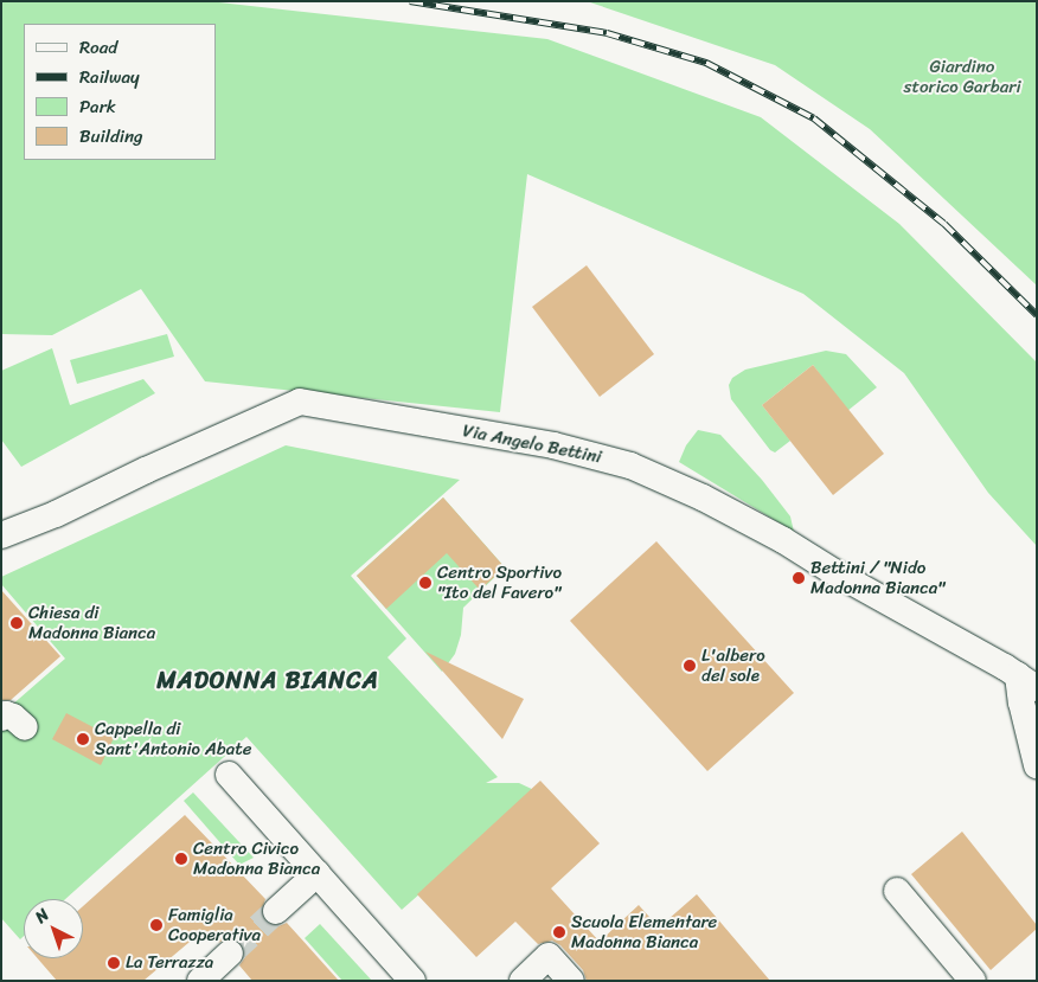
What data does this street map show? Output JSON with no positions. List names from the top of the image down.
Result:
{
  "streets": {
    "street": ["Via Angelo Bettini"]
  },
  "districts": ["MADONNA BIANCA"],
  "parks": ["Giardino storico Garbari"],
  "places": [
    "Bettini / \"Nido Madonna Bianca\"",
    "Centro Sportivo \"Ito del Favero\"",
    "Chiesa di Madonna Bianca",
    "L'albero del sole",
    "Cappella di Sant'Antonio Abate",
    "Centro Civico Madonna Bianca",
    "Famiglia Cooperativa",
    "Scuola Elementare Madonna Bianca",
    "La Terrazza"
  ],
  "legend": [
    "Road",
    "Railway",
    "Park",
    "Building"
  ],
  "north": "top left"
}
